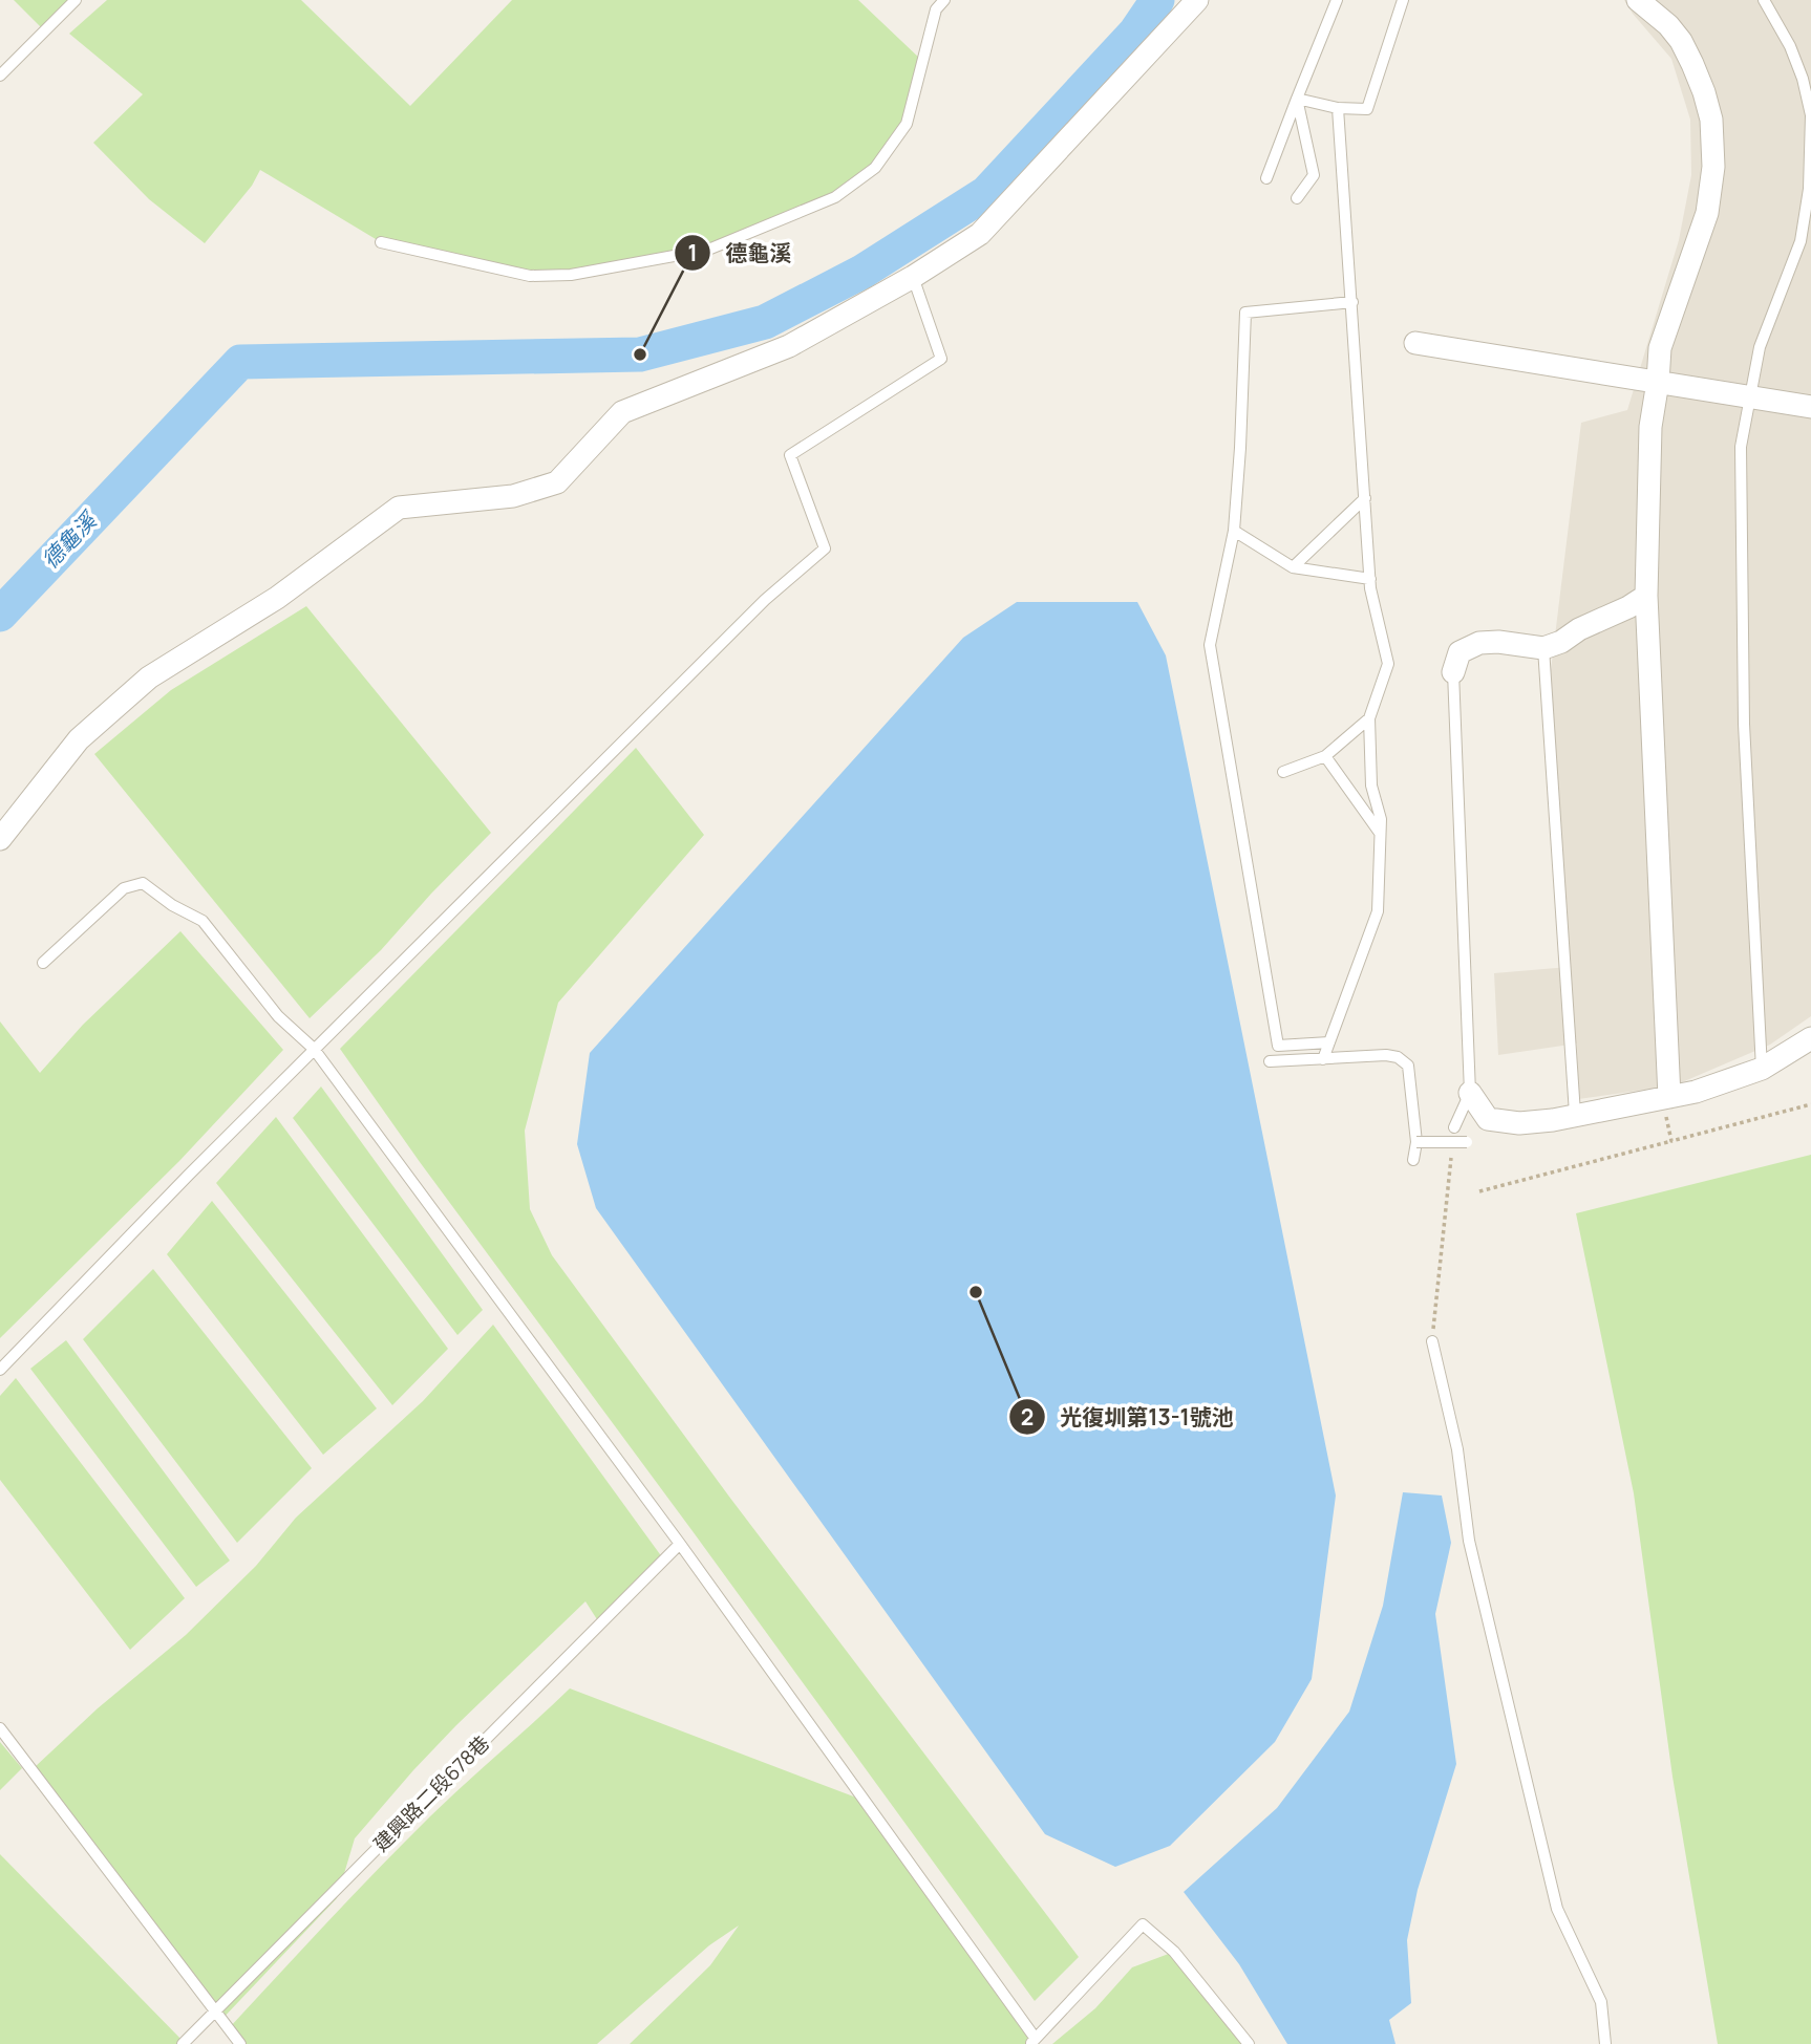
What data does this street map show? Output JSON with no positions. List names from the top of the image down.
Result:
{
  "streets": {
    "lane": ["建興路二段678巷"]
  },
  "water": ["德龜溪"],
  "places": ["德龜溪", "光復圳第13-1號池"]
}
